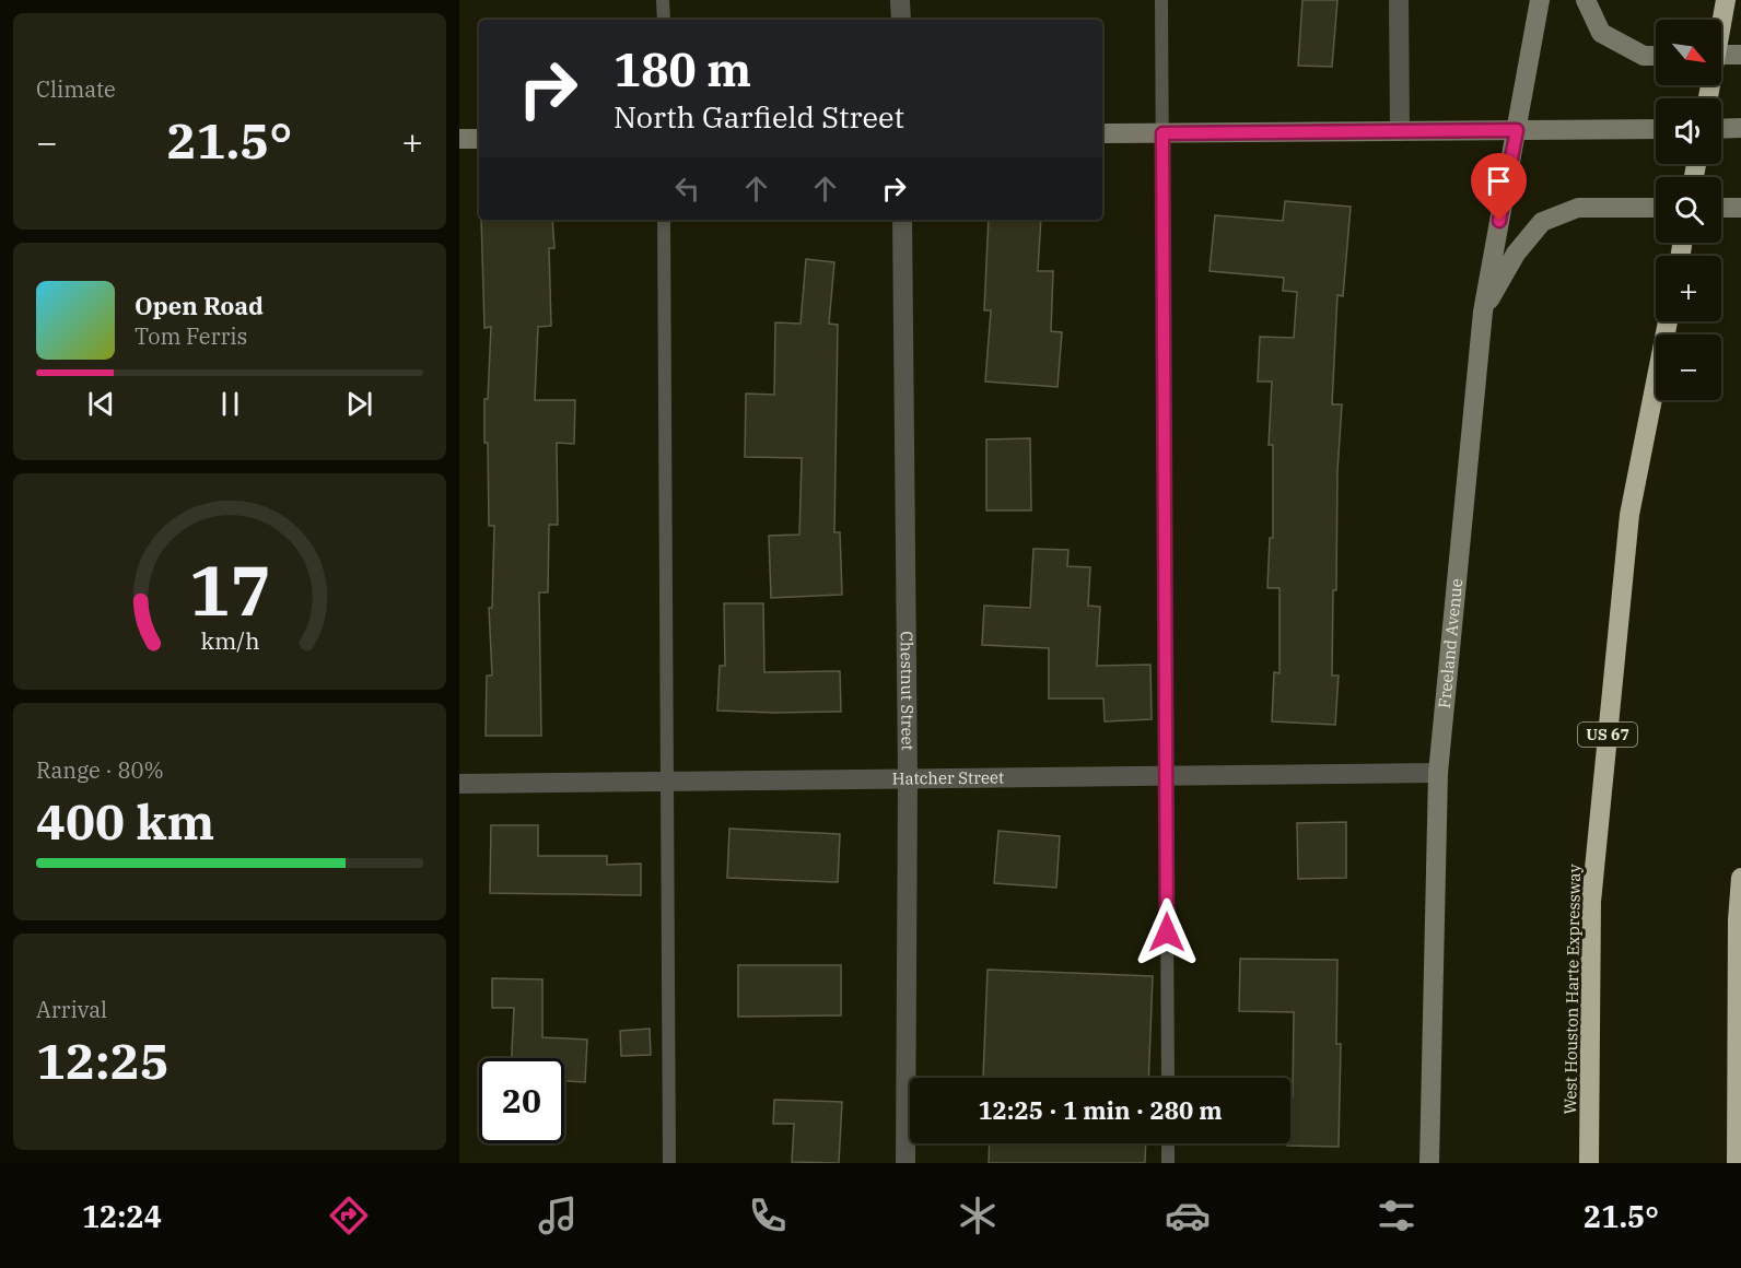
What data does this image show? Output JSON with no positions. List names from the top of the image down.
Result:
{
  "streets": {
    "highway": ["US 67", "West Houston Harte Expressway"],
    "main road": ["Freeland Avenue"],
    "street": ["Chestnut Street", "Hatcher Street"]
  },
  "crossings": [
    ["Freeland Avenue", "Hatcher Street"],
    ["Chestnut Street", "Hatcher Street"]
  ],
  "north": "bottom right",
  "page": {
    "tile": [
      "Climate",
      ["Range · 80%", "400 km"],
      ["Arrival", "12:25"]
    ],
    "map_buttons": ["+", "−"],
    "turn": ["180 m", "North Garfield Street"],
    "heat": ["−", "21.5°", "+"],
    "song": ["Open Road", "Tom Ferris"],
    "limit": "20",
    "trip": "12:25 · 1 min · 280 m",
    "tabs": ["12:24", "21.5°"],
    "gauge": ["17", "km/h"]
  }
}
